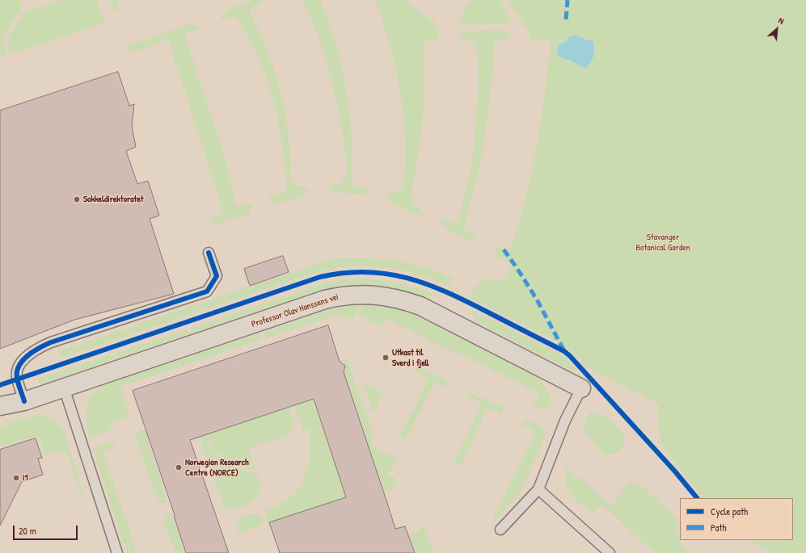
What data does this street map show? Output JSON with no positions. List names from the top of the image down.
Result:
{
  "streets": {
    "street": ["Professor Olav Hanssens vei"]
  },
  "parks": ["Stavanger Botanical Garden"],
  "places": [
    "Sokkeldirektoratet",
    "Utkast til Sverd i fjell",
    "Norwegian Research Centre (NORCE)",
    "i1"
  ],
  "legend": ["Cycle path", "Path"],
  "scale_bar": "20 m",
  "north": "top right"
}
